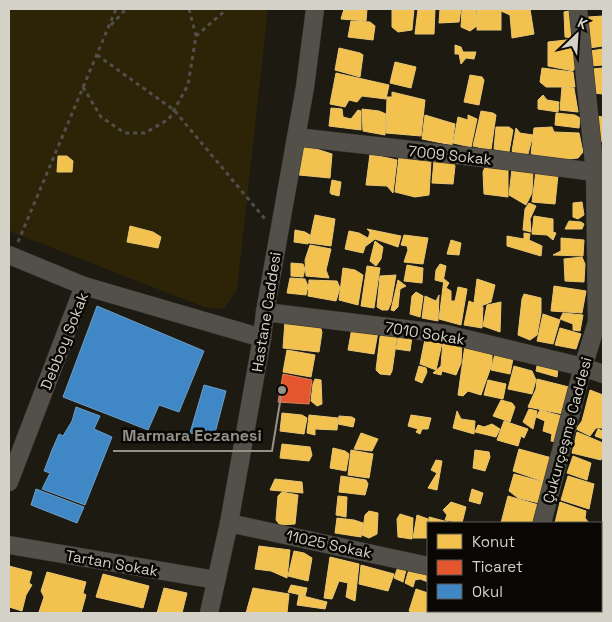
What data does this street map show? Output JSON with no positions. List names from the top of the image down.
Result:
{
  "streets": {
    "street": [
      "7009 Sokak",
      "Hastane Caddesi",
      "7010 Sokak",
      "Debboy Sokak",
      "Çukurçeşme Caddesi",
      "11025 Sokak",
      "Tartan Sokak"
    ]
  },
  "crossings": [
    ["7009 Sokak", "Hastane Caddesi"],
    ["7009 Sokak", "Çukurçeşme Caddesi"],
    ["Hastane Caddesi", "7010 Sokak"],
    ["Hastane Caddesi", "Debboy Sokak"],
    ["Hastane Caddesi", "11025 Sokak"],
    ["Hastane Caddesi", "Tartan Sokak"],
    ["7010 Sokak", "Çukurçeşme Caddesi"]
  ],
  "places": ["Marmara Eczanesi"],
  "legend": ["Konut", "Ticaret", "Okul"],
  "north": "top right"
}
